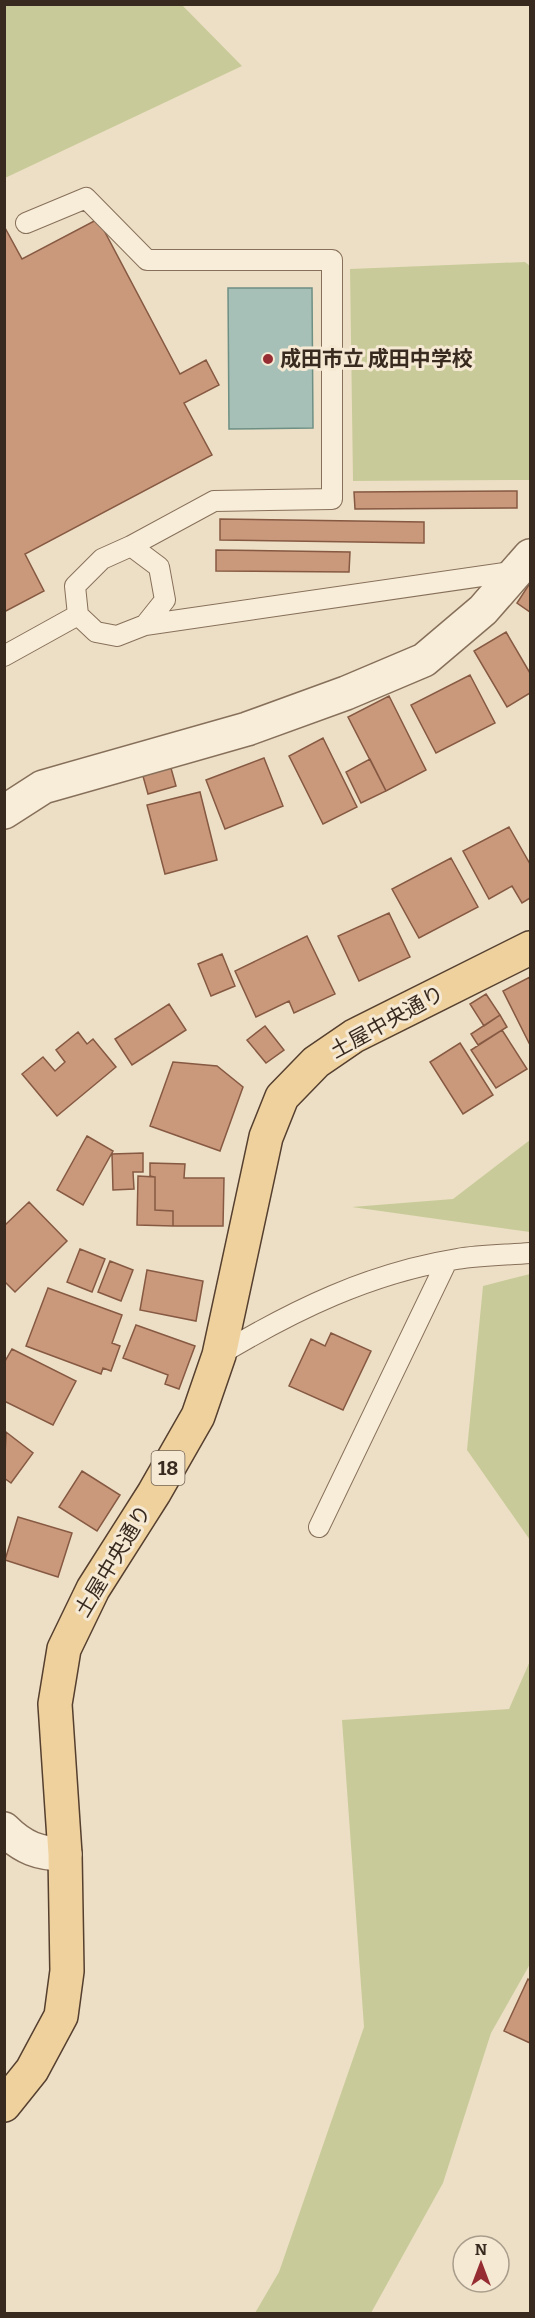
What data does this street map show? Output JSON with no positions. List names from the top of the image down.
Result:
{
  "streets": {
    "main road": ["土屋中央通り", "18"]
  },
  "places": ["成田市立 成田中学校"],
  "north": "top"
}
